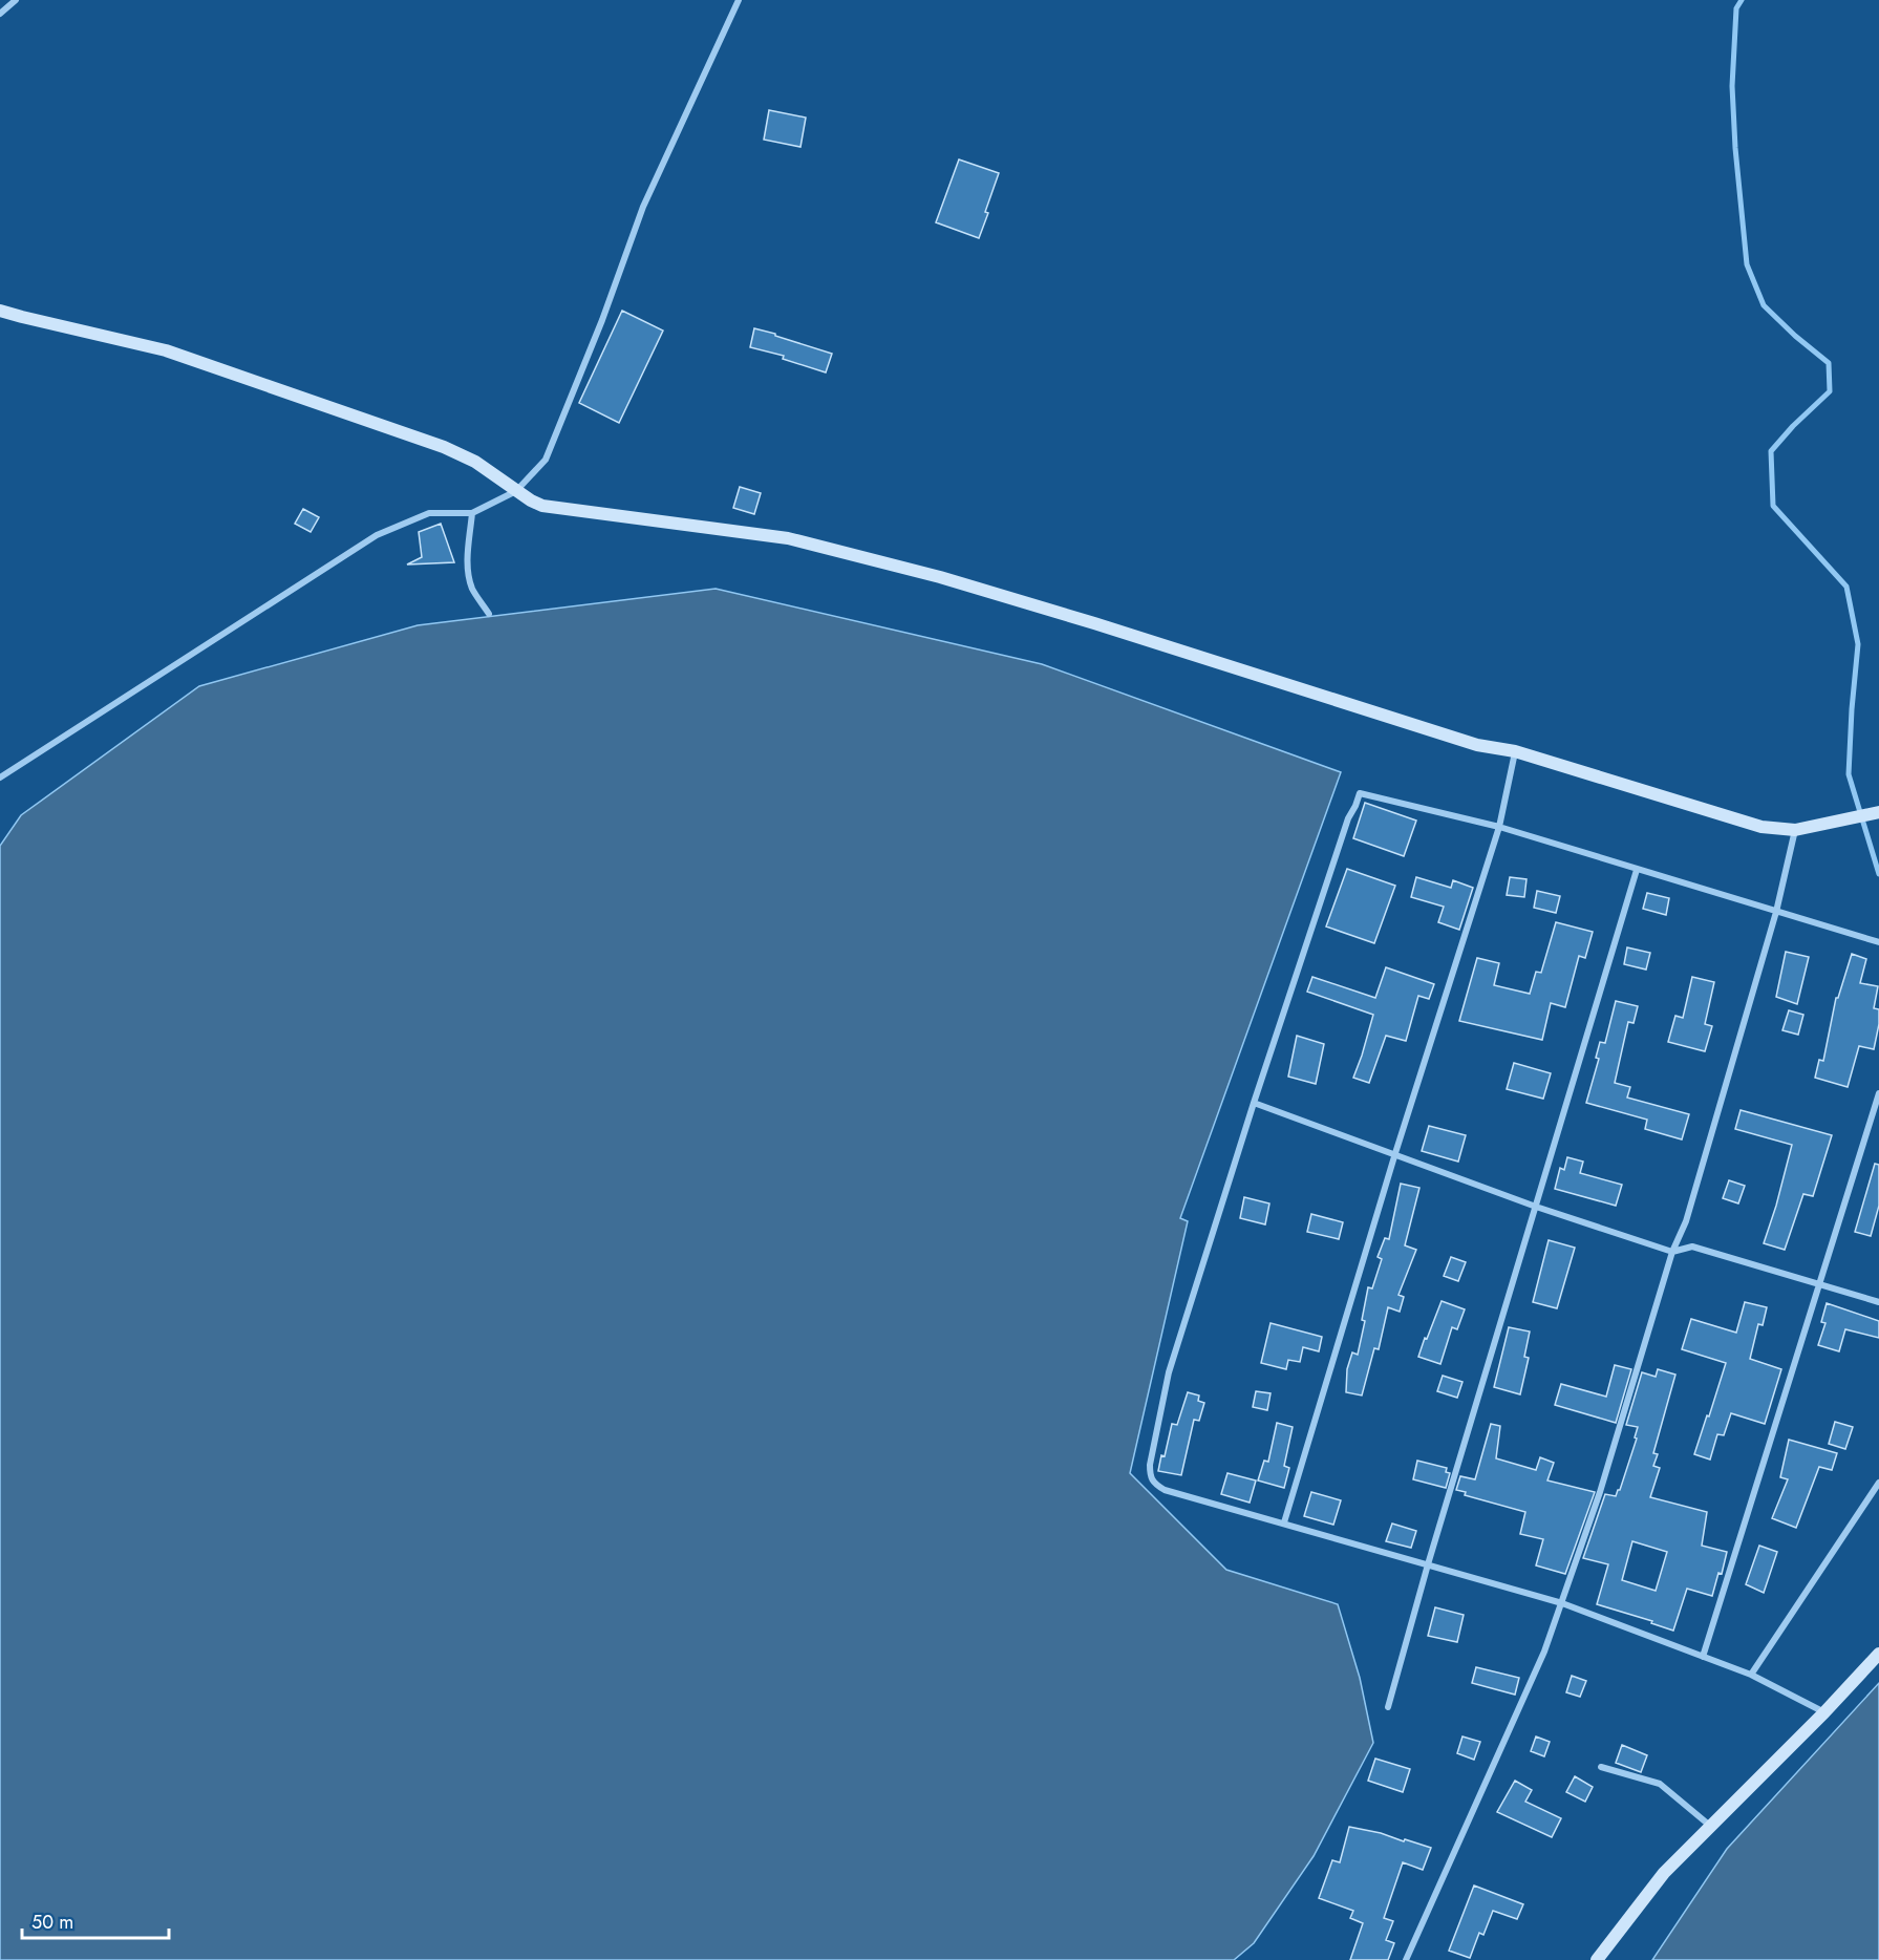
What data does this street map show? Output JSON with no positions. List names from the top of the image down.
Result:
{
  "scale_bar": "50 m"
}
